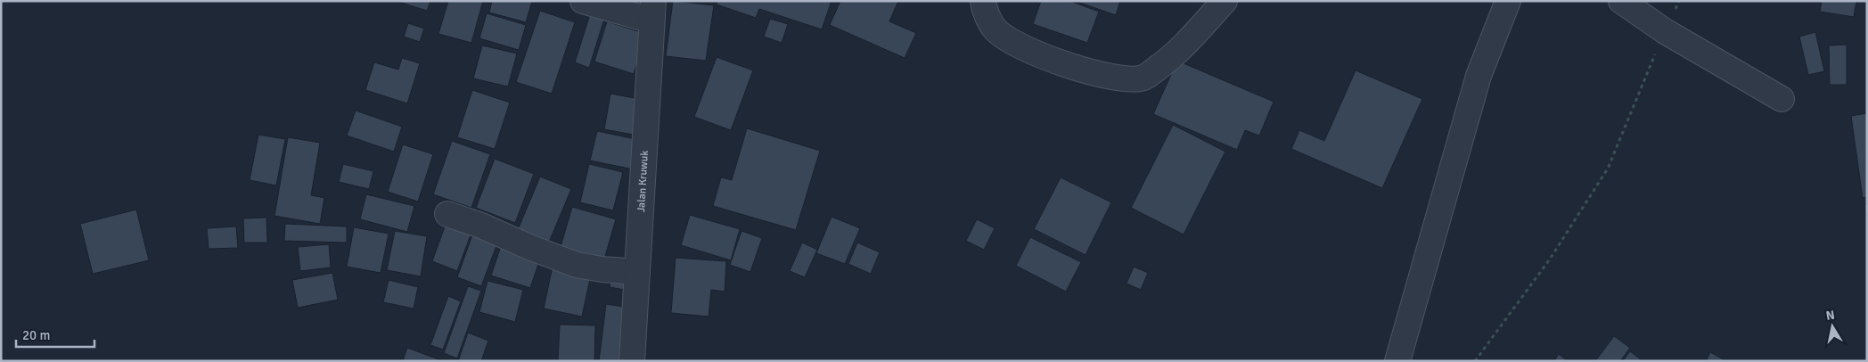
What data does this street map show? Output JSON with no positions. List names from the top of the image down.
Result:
{
  "streets": {
    "street": ["Jalan Kruwuk"]
  },
  "scale_bar": "20 m",
  "north": "top"
}
